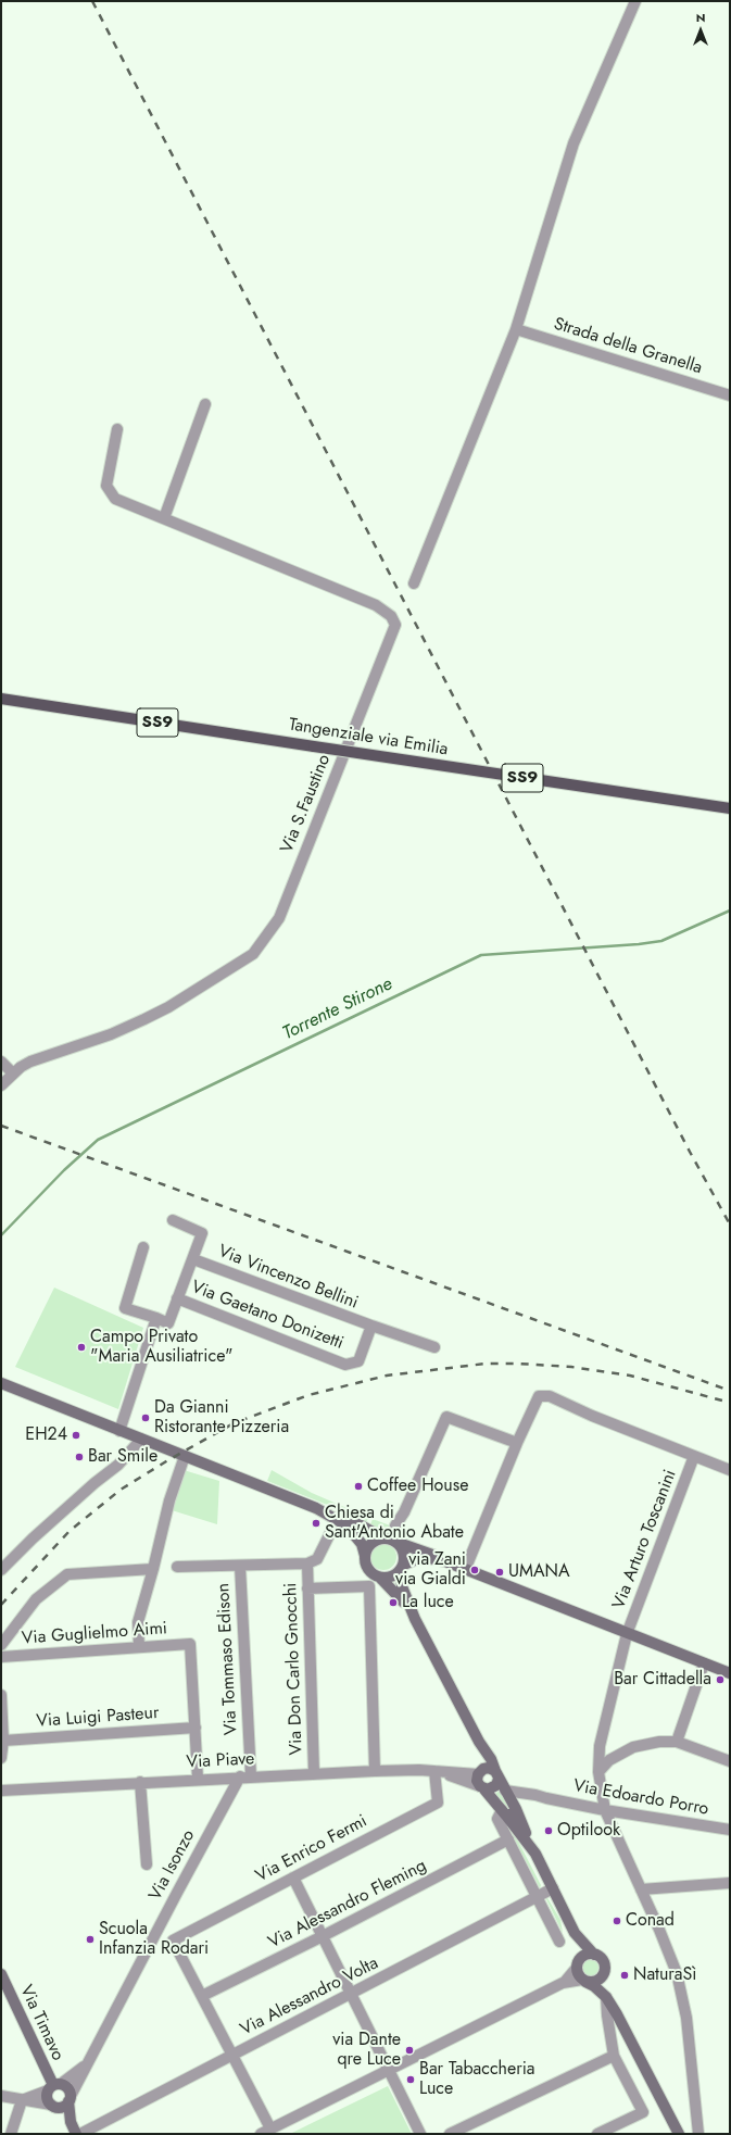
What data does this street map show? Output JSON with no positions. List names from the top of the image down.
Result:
{
  "streets": {
    "main road": ["SS9", "Tangenziale via Emilia", "Via Timavo"],
    "street": [
      "Strada della Granella",
      "Via S.Faustino",
      "Via Vincenzo Bellini",
      "Via Gaetano Donizetti",
      "Via Arturo Toscanini",
      "Via Guglielmo Aimi",
      "Via Tommaso Edison",
      "Via Don Carlo Gnocchi",
      "Via Luigi Pasteur",
      "Via Piave",
      "Via Edoardo Porro",
      "Via Enrico Fermi",
      "Via Isonzo",
      "Via Alessandro Fleming",
      "Via Alessandro Volta"
    ]
  },
  "crossings": [
    ["Via Vincenzo Bellini", "Via Gaetano Donizetti"],
    ["Via Arturo Toscanini", "Via Edoardo Porro"],
    ["Via Guglielmo Aimi", "Via Luigi Pasteur"],
    ["Via Tommaso Edison", "Via Piave"],
    ["Via Tommaso Edison", "Via Isonzo"],
    ["Via Don Carlo Gnocchi", "Via Piave"],
    ["Via Piave", "Via Enrico Fermi"],
    ["Via Piave", "Via Isonzo"],
    ["Via Enrico Fermi", "Via Alessandro Fleming"],
    ["Via Isonzo", "Via Timavo"]
  ],
  "water": ["Torrente Stirone"],
  "places": [
    "Campo Privato \"Maria Ausiliatrice\"",
    "Da Gianni Ristorante Pizzeria",
    "EH24",
    "Bar Smile",
    "Coffee House",
    "Chiesa di Sant'Antonio Abate",
    "via Zani via Gialdi",
    "UMANA",
    "La luce",
    "Bar Cittadella",
    "Optilook",
    "Conad",
    "Scuola Infanzia Rodari",
    "NaturaSì",
    "via Dante qre Luce",
    "Bar Tabaccheria Luce"
  ],
  "north": "top"
}
